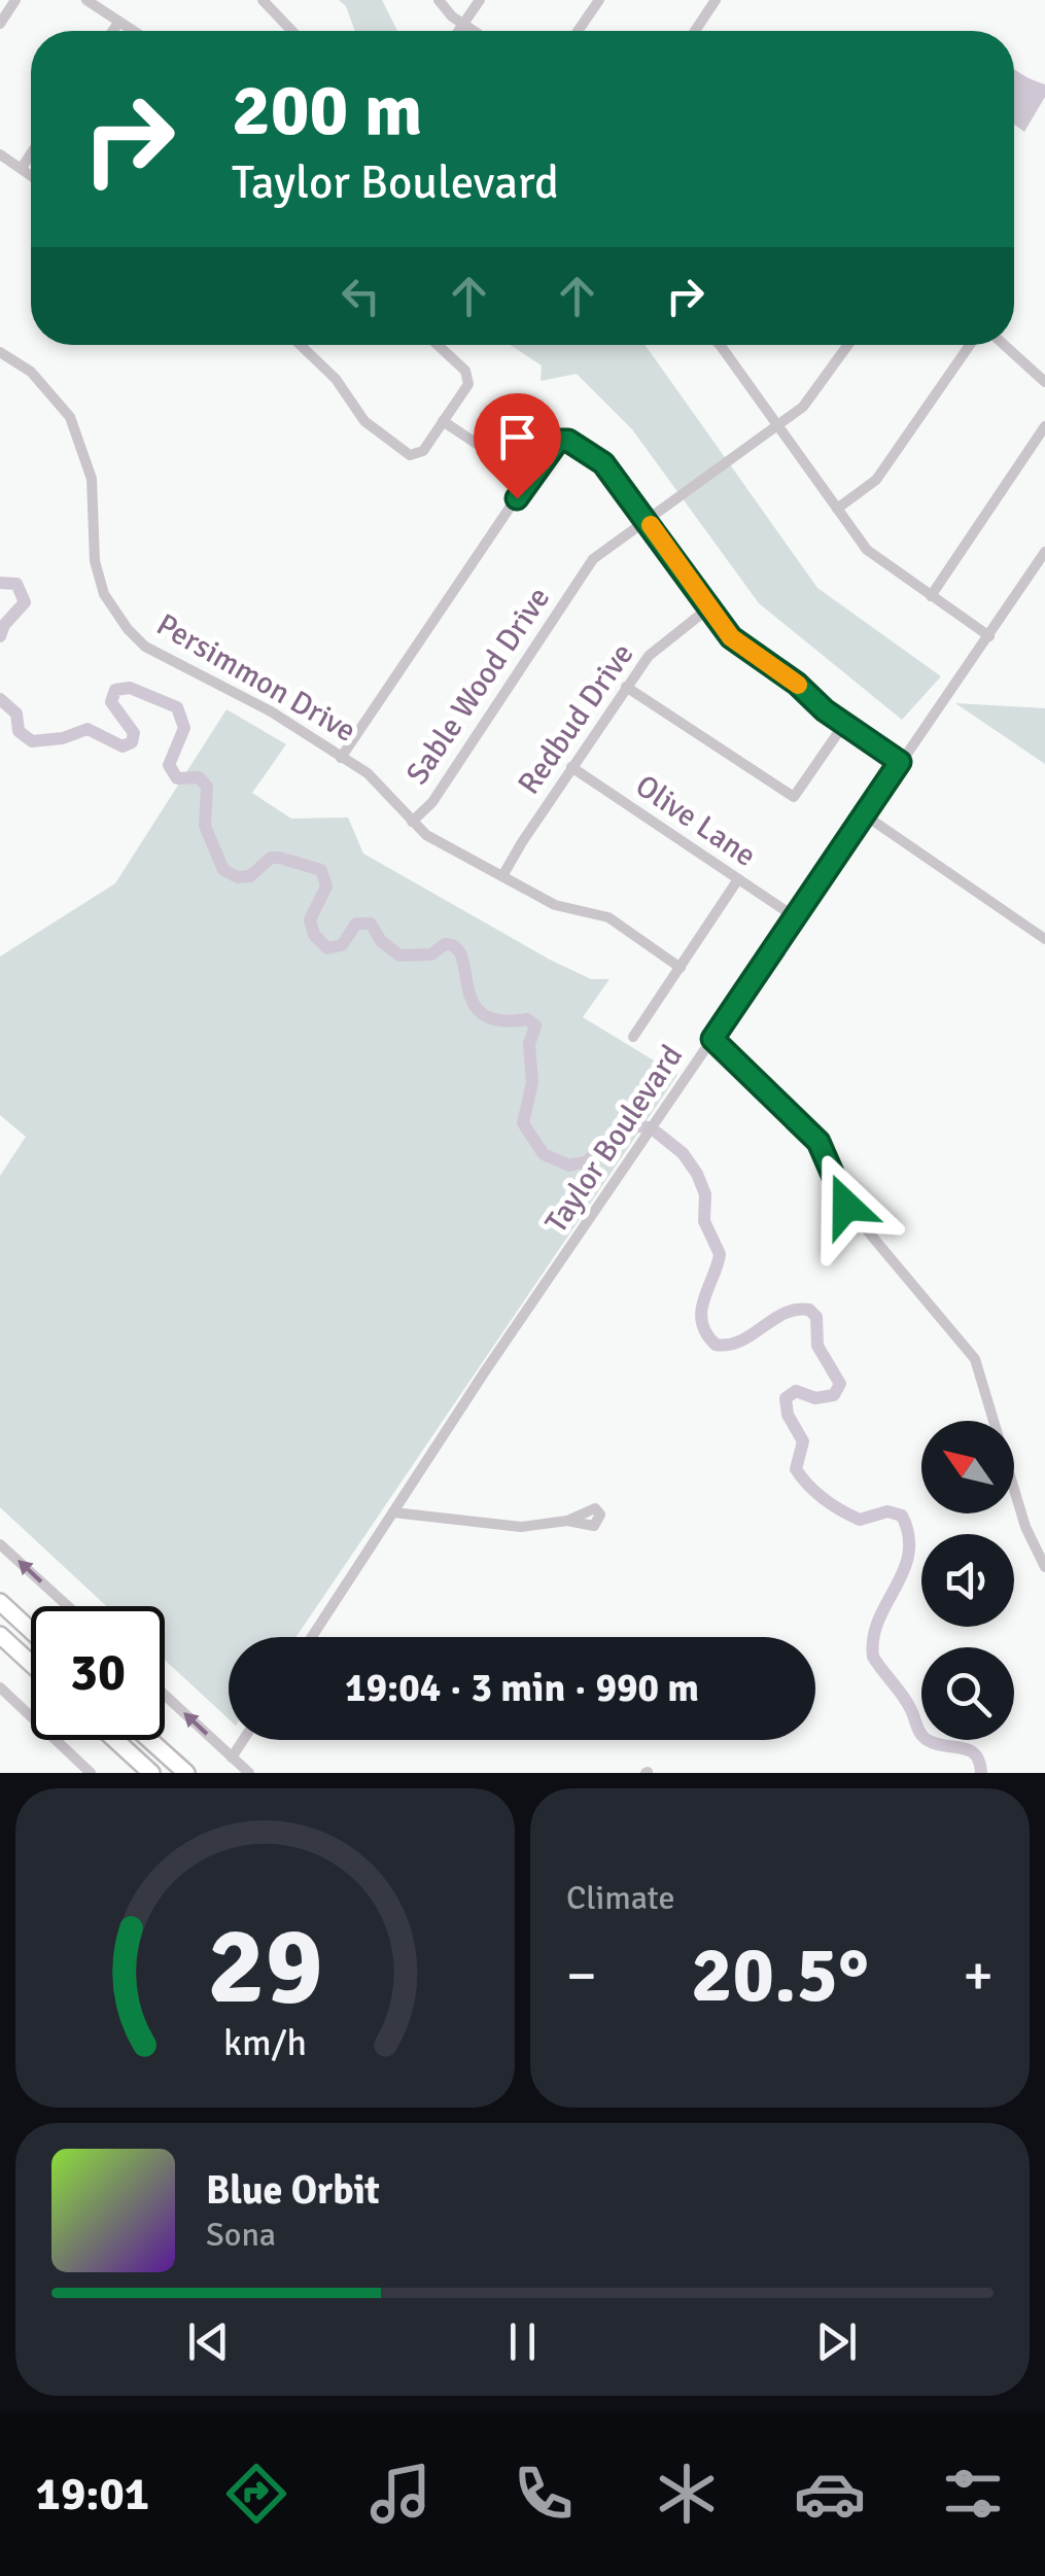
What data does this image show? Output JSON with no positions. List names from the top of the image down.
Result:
{
  "streets": {
    "street": [
      "Persimmon Drive",
      "Sable Wood Drive",
      "Redbud Drive",
      "Olive Lane",
      "Taylor Boulevard"
    ]
  },
  "crossings": [
    ["Persimmon Drive", "Sable Wood Drive"],
    ["Persimmon Drive", "Redbud Drive"],
    ["Redbud Drive", "Olive Lane"],
    ["Olive Lane", "Taylor Boulevard"]
  ],
  "north": "top left",
  "page": {
    "turn": ["200 m", "Taylor Boulevard"],
    "limit": "30",
    "trip": "19:04 · 3 min · 990 m",
    "tile": "Climate",
    "heat": ["−", "20.5°", "+"],
    "song": ["Blue Orbit", "Sona"],
    "tabs": "19:01",
    "gauge": ["29", "km/h"]
  }
}
